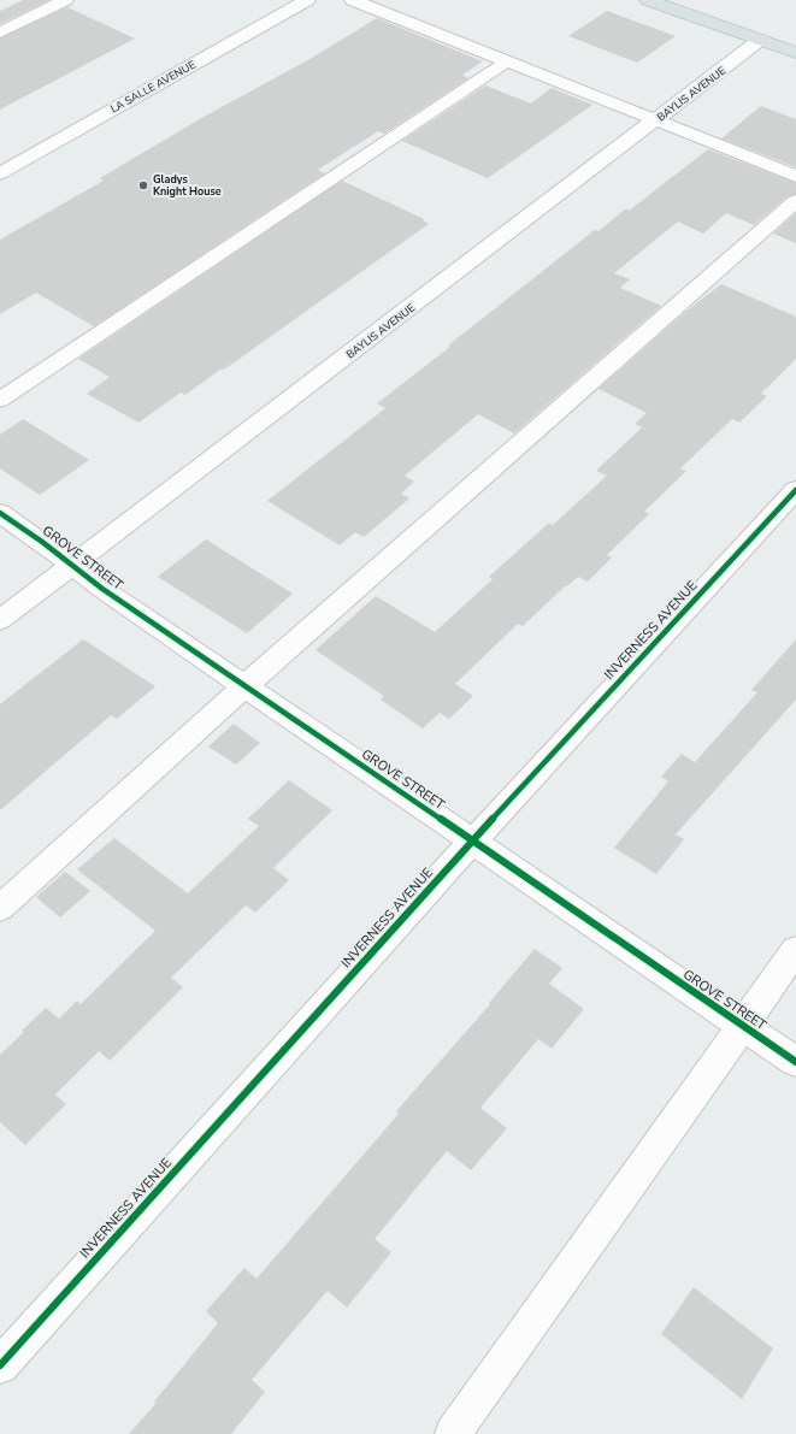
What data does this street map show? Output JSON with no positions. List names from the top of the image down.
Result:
{
  "streets": {
    "street": [
      "LA SALLE AVENUE",
      "BAYLIS AVENUE",
      "GROVE STREET",
      "INVERNESS AVENUE"
    ]
  },
  "crossings": [
    ["BAYLIS AVENUE", "GROVE STREET"],
    ["GROVE STREET", "INVERNESS AVENUE"]
  ],
  "places": ["Gladys Knight House"]
}
